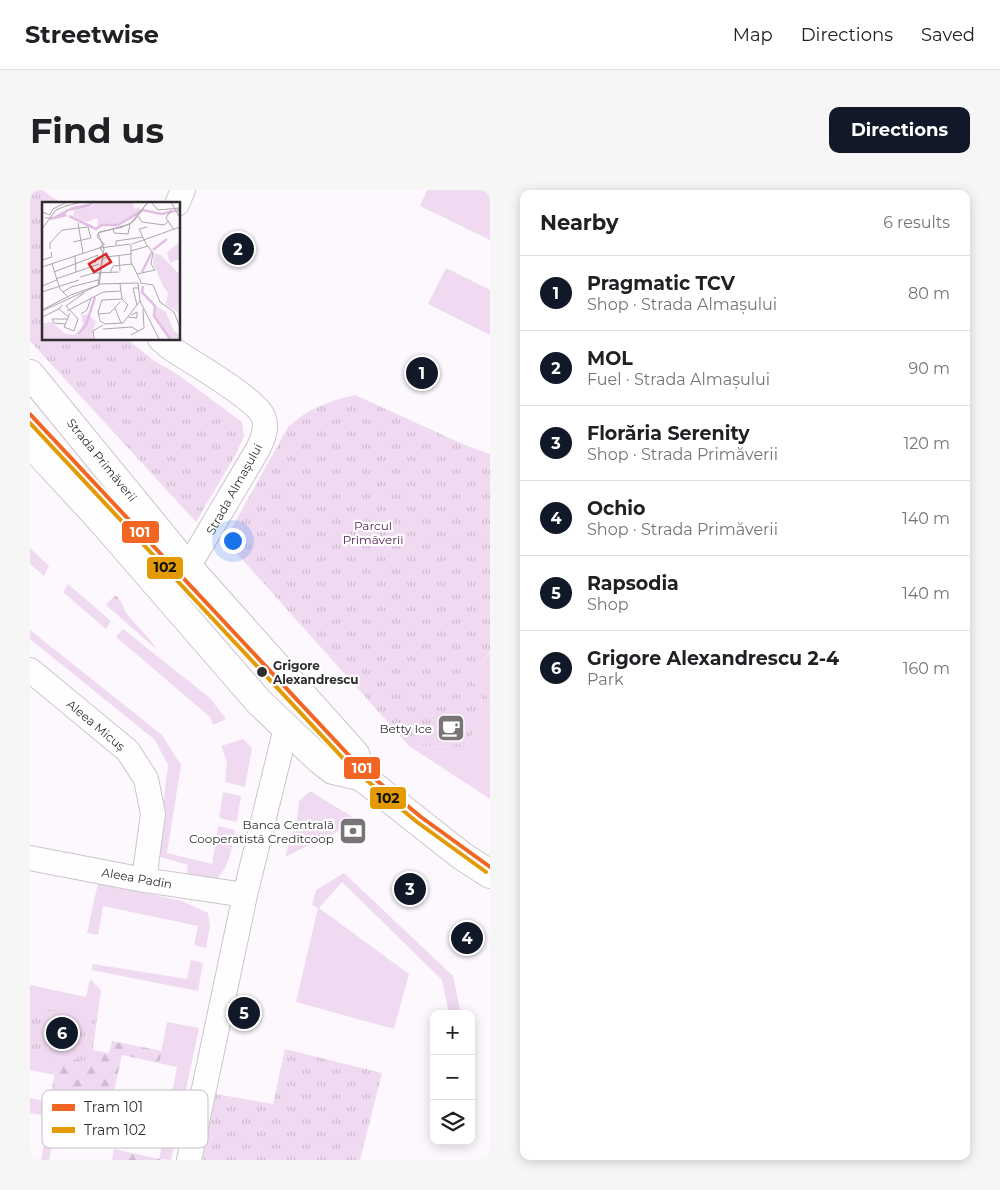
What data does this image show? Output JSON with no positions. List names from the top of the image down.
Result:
{
  "streets": {
    "main road": ["Strada Primăverii"],
    "street": ["Strada Almașului", "Aleea Micuș", "Aleea Padin"]
  },
  "crossings": [
    ["Strada Primăverii", "Strada Almașului"],
    ["Aleea Micuș", "Aleea Padin"]
  ],
  "parks": ["Parcul Primăverii"],
  "places": {
    "other": ["Grigore Alexandrescu"],
    "cafe": ["Betty Ice"],
    "bank": ["Banca Centrală Cooperatistă Creditcoop"]
  },
  "lines": ["tram line 101", "tram line 102"],
  "legend": ["Tram 101", "Tram 102"],
  "page": {
    "header": "Streetwise",
    "nav": ["Map", "Directions", "Saved"],
    "buttons": "Directions",
    "title": "Find us",
    "heading": ["Nearby", "6 results"],
    "pins": [
      "2",
      "1",
      "3",
      "4",
      "5",
      "6"
    ],
    "list": [
      {
        "mark": "1",
        "name": "Pragmatic TCV",
        "note": "Shop · Strada Almașului",
        "value": "80 m"
      },
      {
        "mark": "2",
        "name": "MOL",
        "note": "Fuel · Strada Almașului",
        "value": "90 m"
      },
      {
        "mark": "3",
        "name": "Florăria Serenity",
        "note": "Shop · Strada Primăverii",
        "value": "120 m"
      },
      {
        "mark": "4",
        "name": "Ochio",
        "note": "Shop · Strada Primăverii",
        "value": "140 m"
      },
      {
        "mark": "5",
        "name": "Rapsodia",
        "note": "Shop",
        "value": "140 m"
      },
      {
        "mark": "6",
        "name": "Grigore Alexandrescu 2-4",
        "note": "Park",
        "value": "160 m"
      }
    ],
    "map_buttons": ["+", "−"]
  }
}
